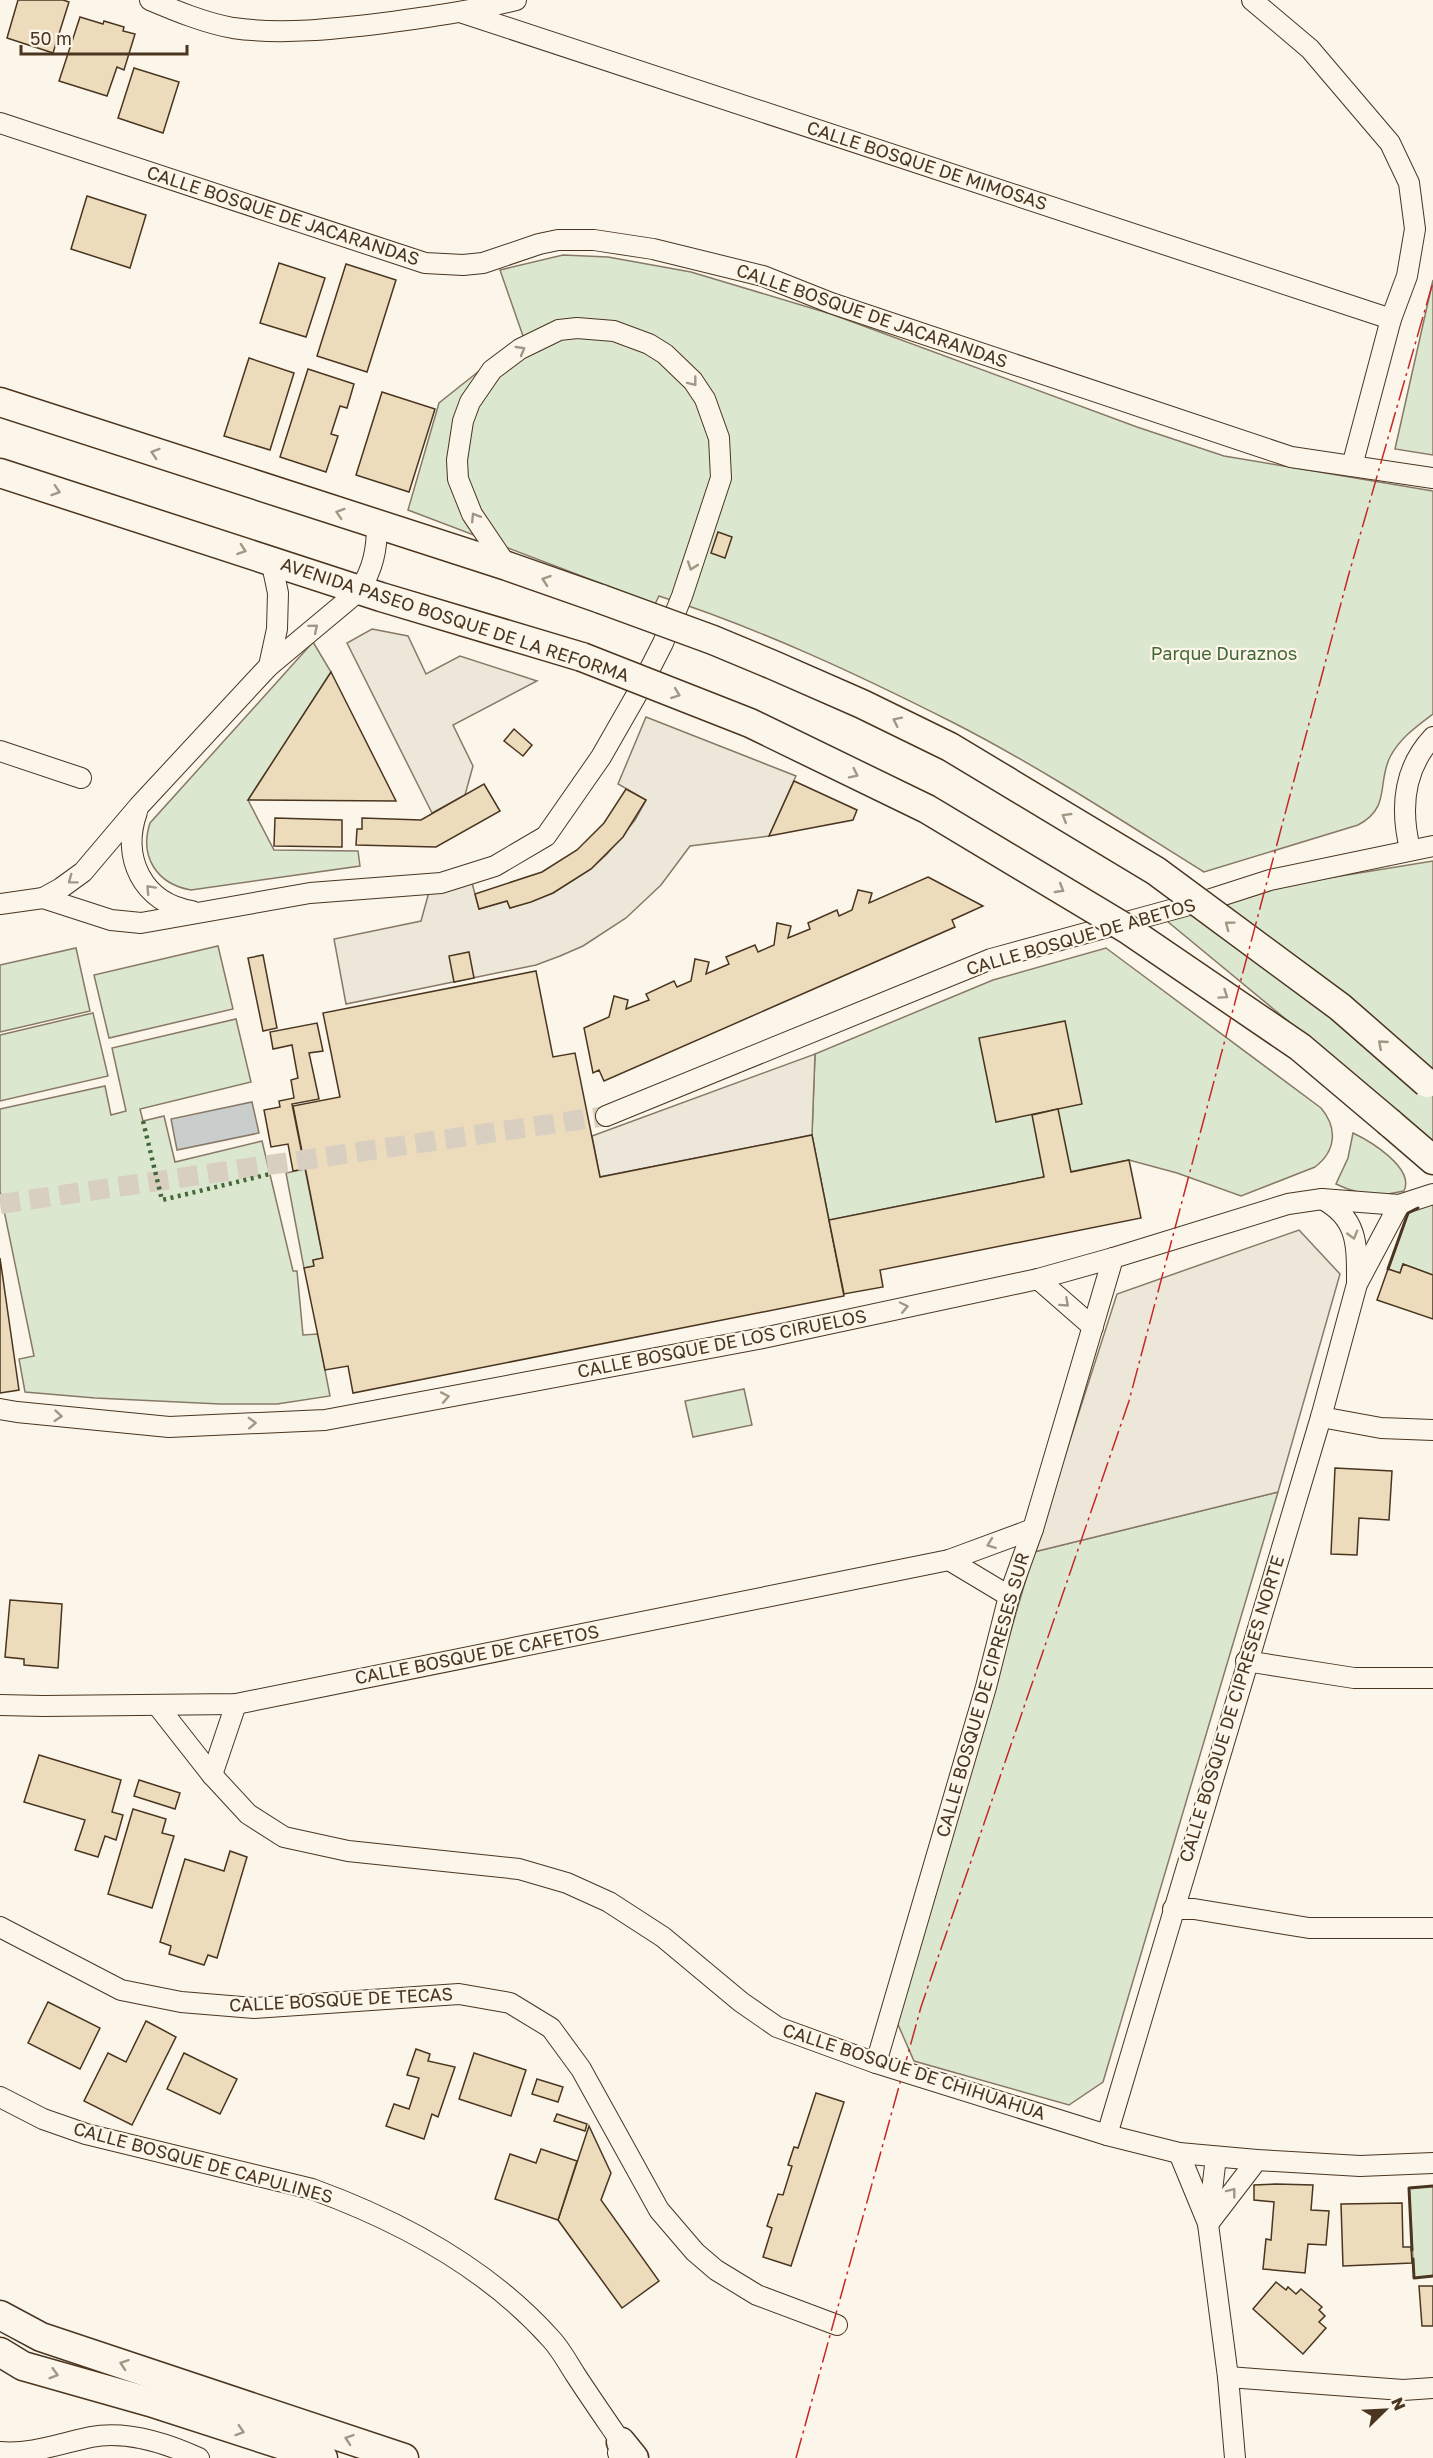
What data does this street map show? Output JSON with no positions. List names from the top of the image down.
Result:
{
  "streets": {
    "main road": ["AVENIDA PASEO BOSQUE DE LA REFORMA"],
    "street": [
      "CALLE BOSQUE DE MIMOSAS",
      "CALLE BOSQUE DE JACARANDAS",
      "CALLE BOSQUE DE ABETOS",
      "CALLE BOSQUE DE LOS CIRUELOS",
      "CALLE BOSQUE DE CAFETOS",
      "CALLE BOSQUE DE CIPRESES SUR",
      "CALLE BOSQUE DE CIPRESES NORTE",
      "CALLE BOSQUE DE TECAS",
      "CALLE BOSQUE DE CHIHUAHUA",
      "CALLE BOSQUE DE CAPULINES"
    ]
  },
  "crossings": [
    ["CALLE BOSQUE DE LOS CIRUELOS", "CALLE BOSQUE DE CIPRESES SUR"],
    ["CALLE BOSQUE DE LOS CIRUELOS", "CALLE BOSQUE DE CIPRESES NORTE"],
    ["CALLE BOSQUE DE CAFETOS", "CALLE BOSQUE DE CIPRESES SUR"],
    ["CALLE BOSQUE DE CAFETOS", "CALLE BOSQUE DE CHIHUAHUA"],
    ["CALLE BOSQUE DE CIPRESES SUR", "CALLE BOSQUE DE CHIHUAHUA"],
    ["CALLE BOSQUE DE CIPRESES NORTE", "CALLE BOSQUE DE CHIHUAHUA"]
  ],
  "one_way": ["CALLE BOSQUE DE LOS CIRUELOS"],
  "parks": ["Parque Duraznos"],
  "scale_bar": "50 m",
  "north": "top right"
}
